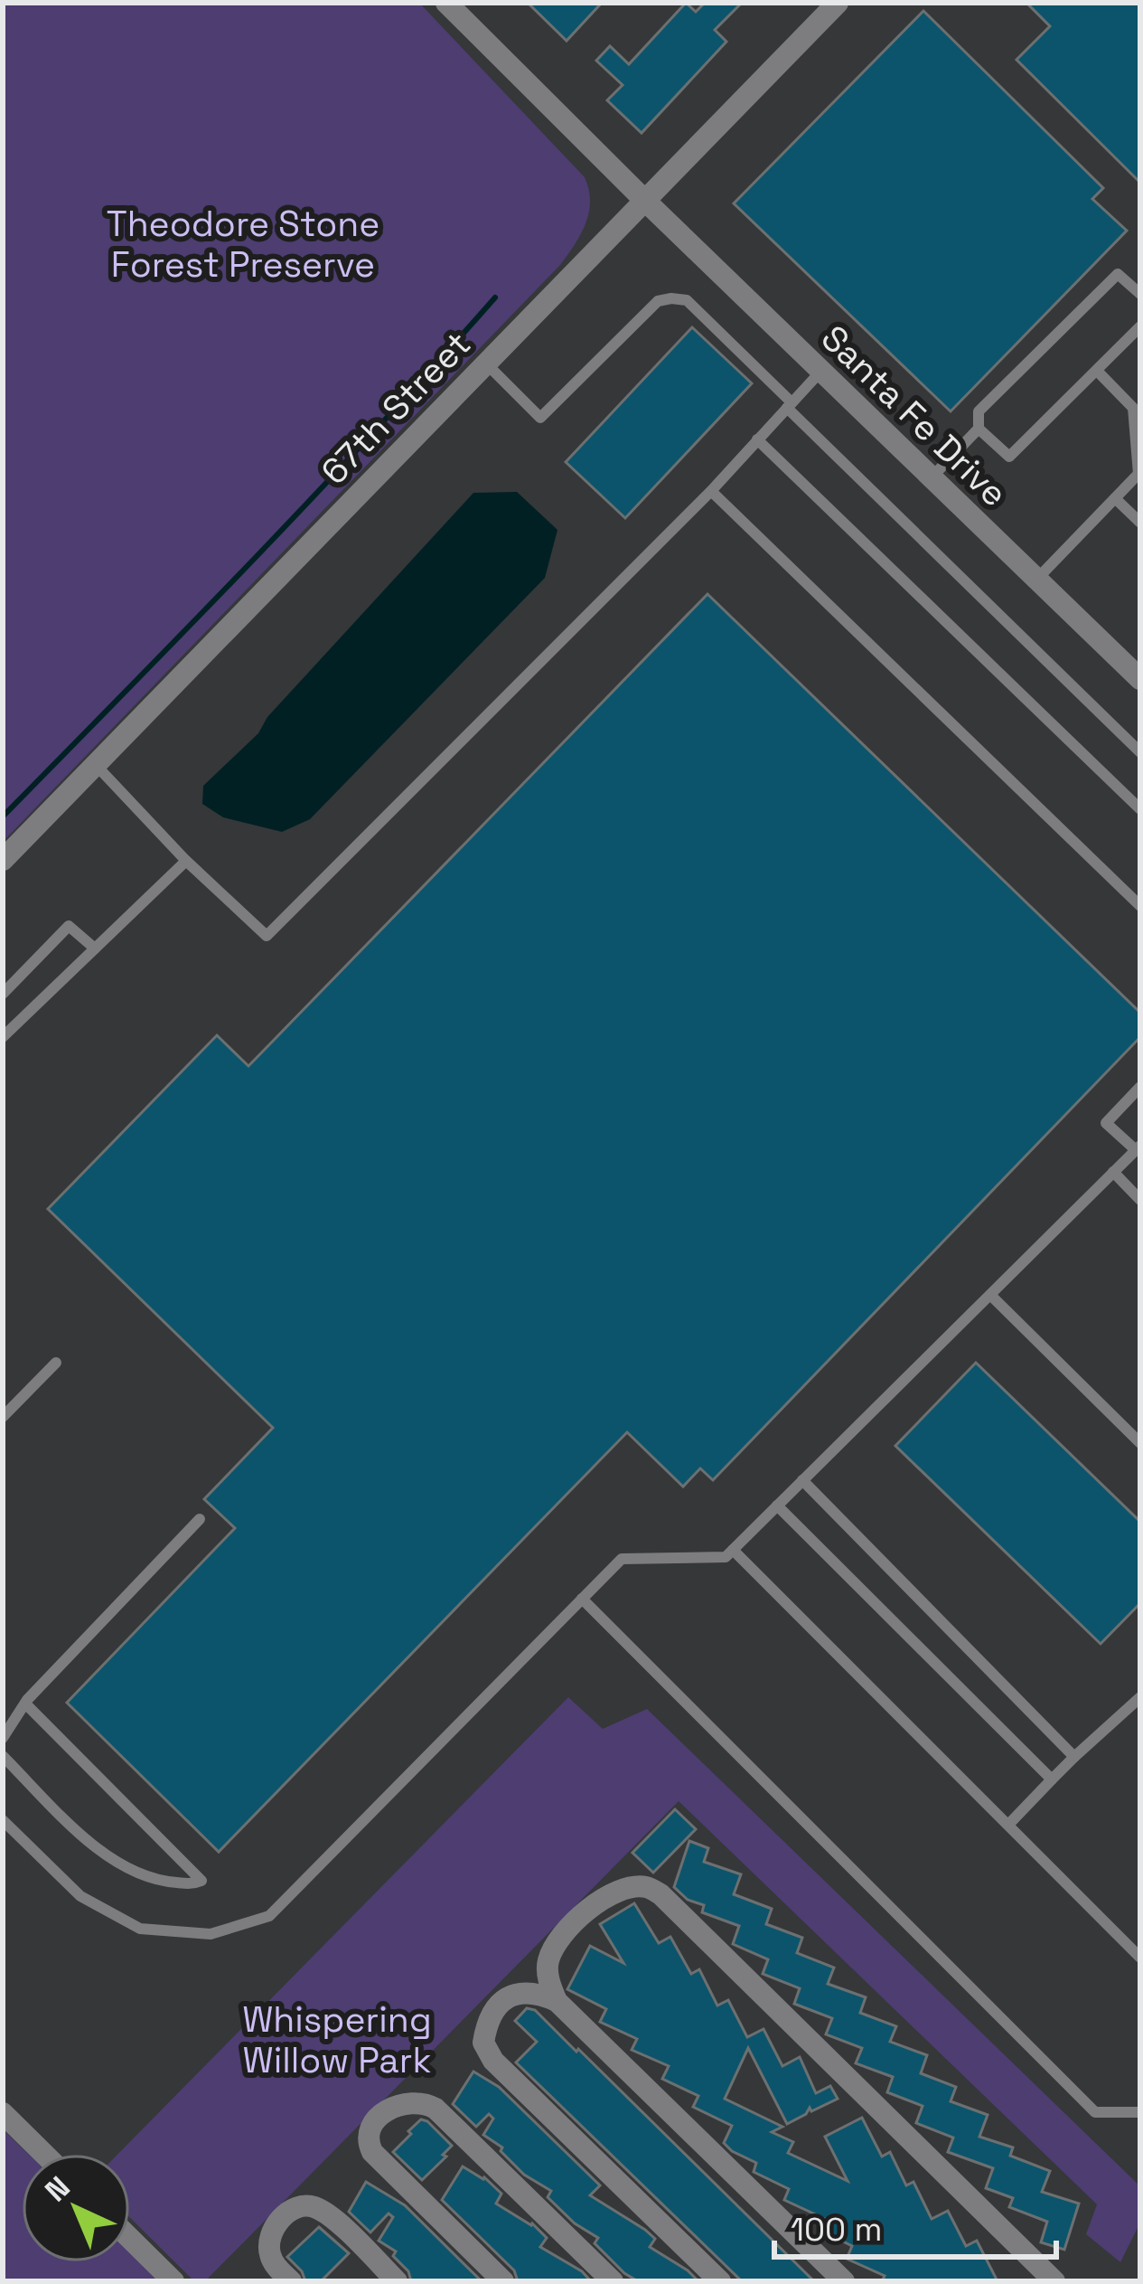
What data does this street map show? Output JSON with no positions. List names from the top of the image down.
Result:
{
  "streets": {
    "street": ["67th Street", "Santa Fe Drive"]
  },
  "crossings": [
    ["67th Street", "Santa Fe Drive"]
  ],
  "parks": ["Theodore Stone Forest Preserve", "Whispering Willow Park"],
  "scale_bar": "100 m",
  "north": "top left"
}
